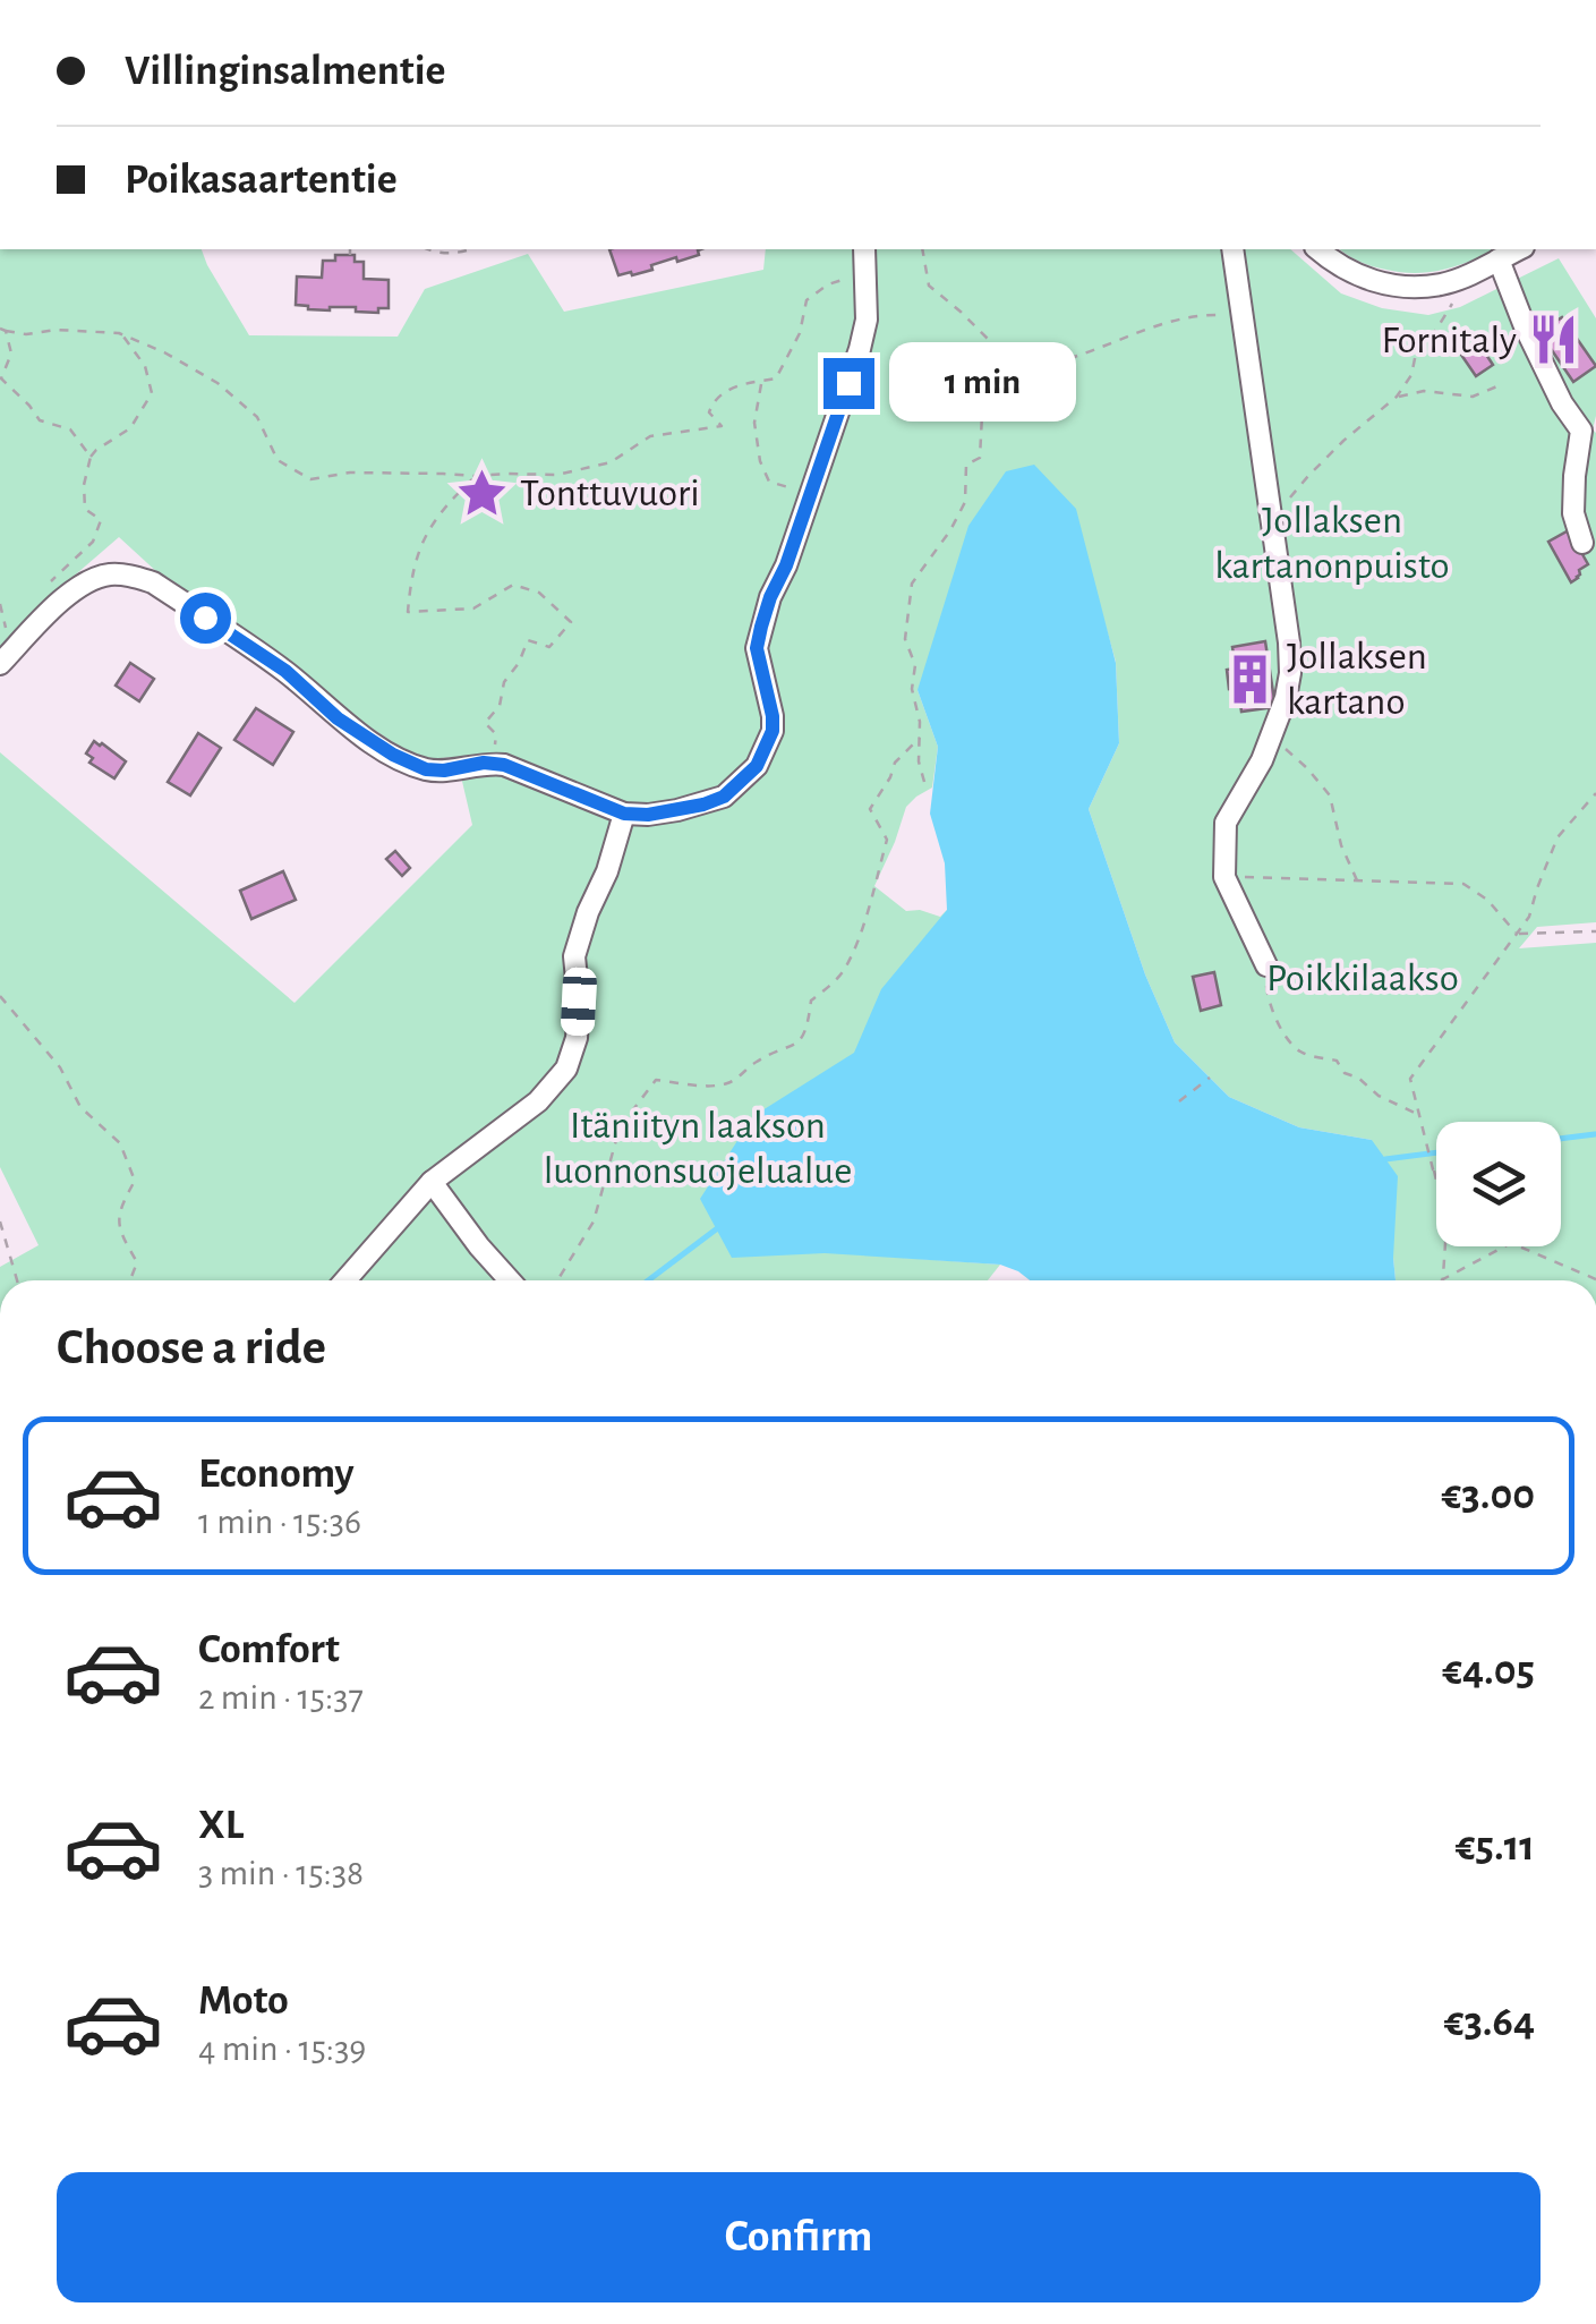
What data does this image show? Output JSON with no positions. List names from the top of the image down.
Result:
{
  "parks": ["Jollaksen kartanonpuisto", "Poikkilaakso", "Itäniityn laakson luonnonsuojelualue"],
  "places": {
    "restaurant": ["Fornitaly"],
    "place": ["Tonttuvuori"],
    "building": ["Jollaksen kartano"]
  },
  "page": {
    "banner": ["Villinginsalmentie", "Poikasaartentie"],
    "bubble": "1 min",
    "heading": "Choose a ride",
    "list": [
      {
        "name": "Economy",
        "note": "1 min · 15:36",
        "value": "€3.00"
      },
      {
        "name": "Comfort",
        "note": "2 min · 15:37",
        "value": "€4.05"
      },
      {
        "name": "XL",
        "note": "3 min · 15:38",
        "value": "€5.11"
      },
      {
        "name": "Moto",
        "note": "4 min · 15:39",
        "value": "€3.64"
      }
    ],
    "buttons": "Confirm"
  }
}
